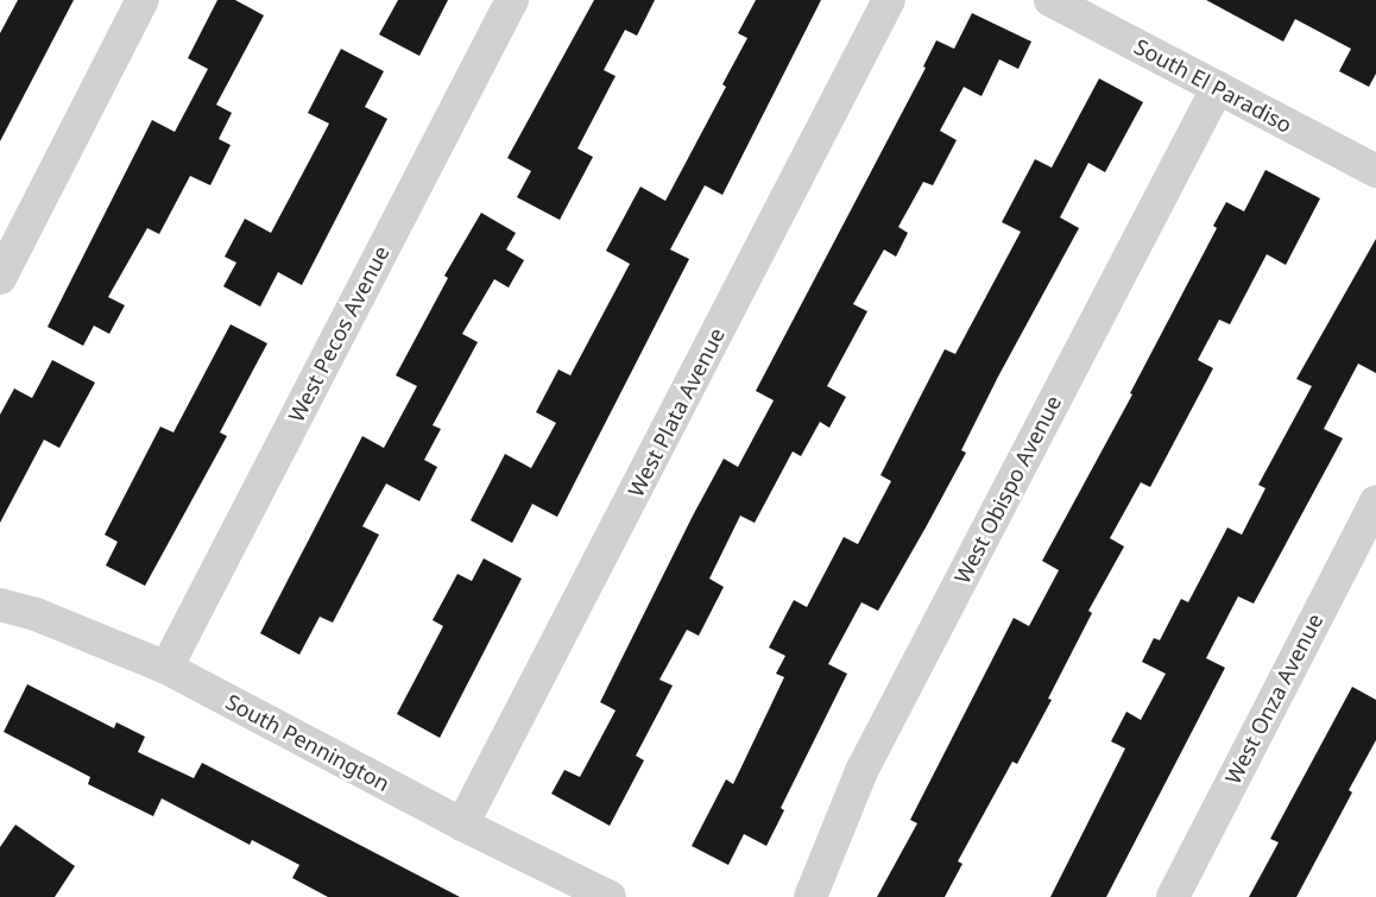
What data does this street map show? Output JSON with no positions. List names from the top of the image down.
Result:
{
  "streets": {
    "street": [
      "South El Paradiso",
      "West Pecos Avenue",
      "West Plata Avenue",
      "West Obispo Avenue",
      "West Onza Avenue",
      "South Pennington"
    ]
  },
  "crossings": [
    ["South El Paradiso", "West Obispo Avenue"],
    ["West Pecos Avenue", "South Pennington"],
    ["West Plata Avenue", "South Pennington"]
  ]
}
